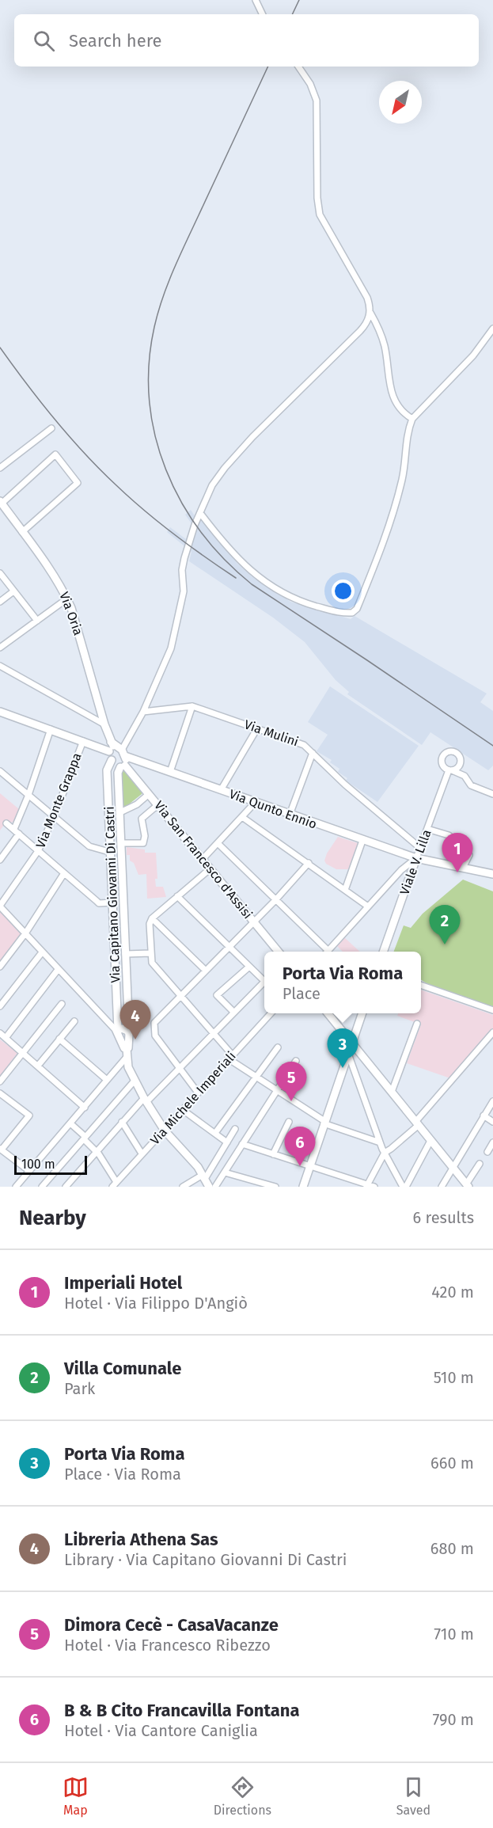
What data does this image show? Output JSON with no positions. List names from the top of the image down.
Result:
{
  "streets": {
    "street": [
      "Via Oria",
      "Via Mulini",
      "Via Monte Grappa",
      "Via Qunto Ennio",
      "Via San Francesco d'Assisi",
      "Viale V. Lilla",
      "Via Capitano Giovanni Di Castri",
      "Via Michele Imperiali"
    ]
  },
  "crossings": [
    ["Via Oria", "Via Qunto Ennio"],
    ["Via Oria", "Via San Francesco d'Assisi"],
    ["Via Oria", "Via Capitano Giovanni Di Castri"],
    ["Via Mulini", "Viale V. Lilla"],
    ["Via Monte Grappa", "Via Qunto Ennio"],
    ["Via Qunto Ennio", "Viale V. Lilla"],
    ["Via Qunto Ennio", "Via Capitano Giovanni Di Castri"],
    ["Via San Francesco d'Assisi", "Via Capitano Giovanni Di Castri"]
  ],
  "scale_bar": "100 m",
  "north": "bottom left",
  "page": {
    "search": "Search here",
    "pins": [
      "1",
      "2",
      "4",
      "3",
      "5",
      "6"
    ],
    "popup": ["Porta Via Roma", "Place"],
    "scale": "100 m",
    "heading": ["Nearby", "6 results"],
    "list": [
      {
        "mark": "1",
        "name": "Imperiali Hotel",
        "note": "Hotel · Via Filippo D'Angiò",
        "value": "420 m"
      },
      {
        "mark": "2",
        "name": "Villa Comunale",
        "note": "Park",
        "value": "510 m"
      },
      {
        "mark": "3",
        "name": "Porta Via Roma",
        "note": "Place · Via Roma",
        "value": "660 m"
      },
      {
        "mark": "4",
        "name": "Libreria Athena Sas",
        "note": "Library · Via Capitano Giovanni Di Castri",
        "value": "680 m"
      },
      {
        "mark": "5",
        "name": "Dimora Cecè - CasaVacanze",
        "note": "Hotel · Via Francesco Ribezzo",
        "value": "710 m"
      },
      {
        "mark": "6",
        "name": "B & B Cito Francavilla Fontana",
        "note": "Hotel · Via Cantore Caniglia",
        "value": "790 m"
      }
    ],
    "nav": ["Map", "Directions", "Saved"]
  }
}
